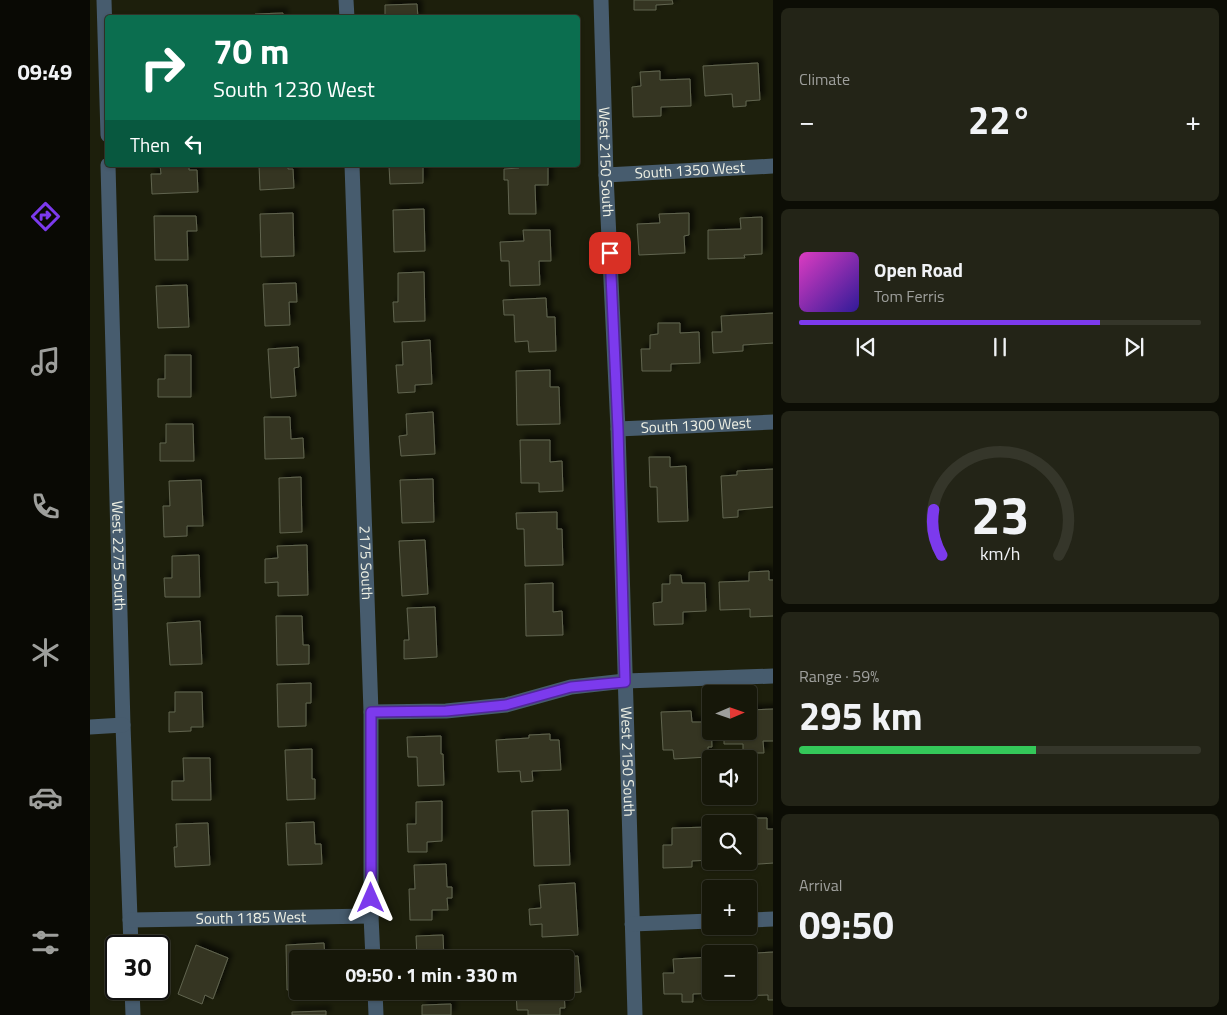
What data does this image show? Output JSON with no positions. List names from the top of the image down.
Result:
{
  "streets": {
    "street": [
      "West 2150 South",
      "South 1350 West",
      "South 1300 West",
      "West 2275 South",
      "2175 South",
      "South 1185 West"
    ]
  },
  "crossings": [
    ["West 2150 South", "South 1350 West"],
    ["West 2150 South", "South 1300 West"],
    ["West 2275 South", "South 1185 West"],
    ["2175 South", "South 1185 West"]
  ],
  "north": "right",
  "page": {
    "tabs": "09:49",
    "tile": [
      "Climate",
      ["Range · 59%", "295 km"],
      ["Arrival", "09:50"]
    ],
    "turn": ["70 m", "South 1230 West"],
    "heat": ["−", "22°", "+"],
    "then": "Then",
    "song": ["Open Road", "Tom Ferris"],
    "map_buttons": ["+", "−"],
    "limit": "30",
    "trip": "09:50 · 1 min · 330 m",
    "gauge": ["23", "km/h"]
  }
}
